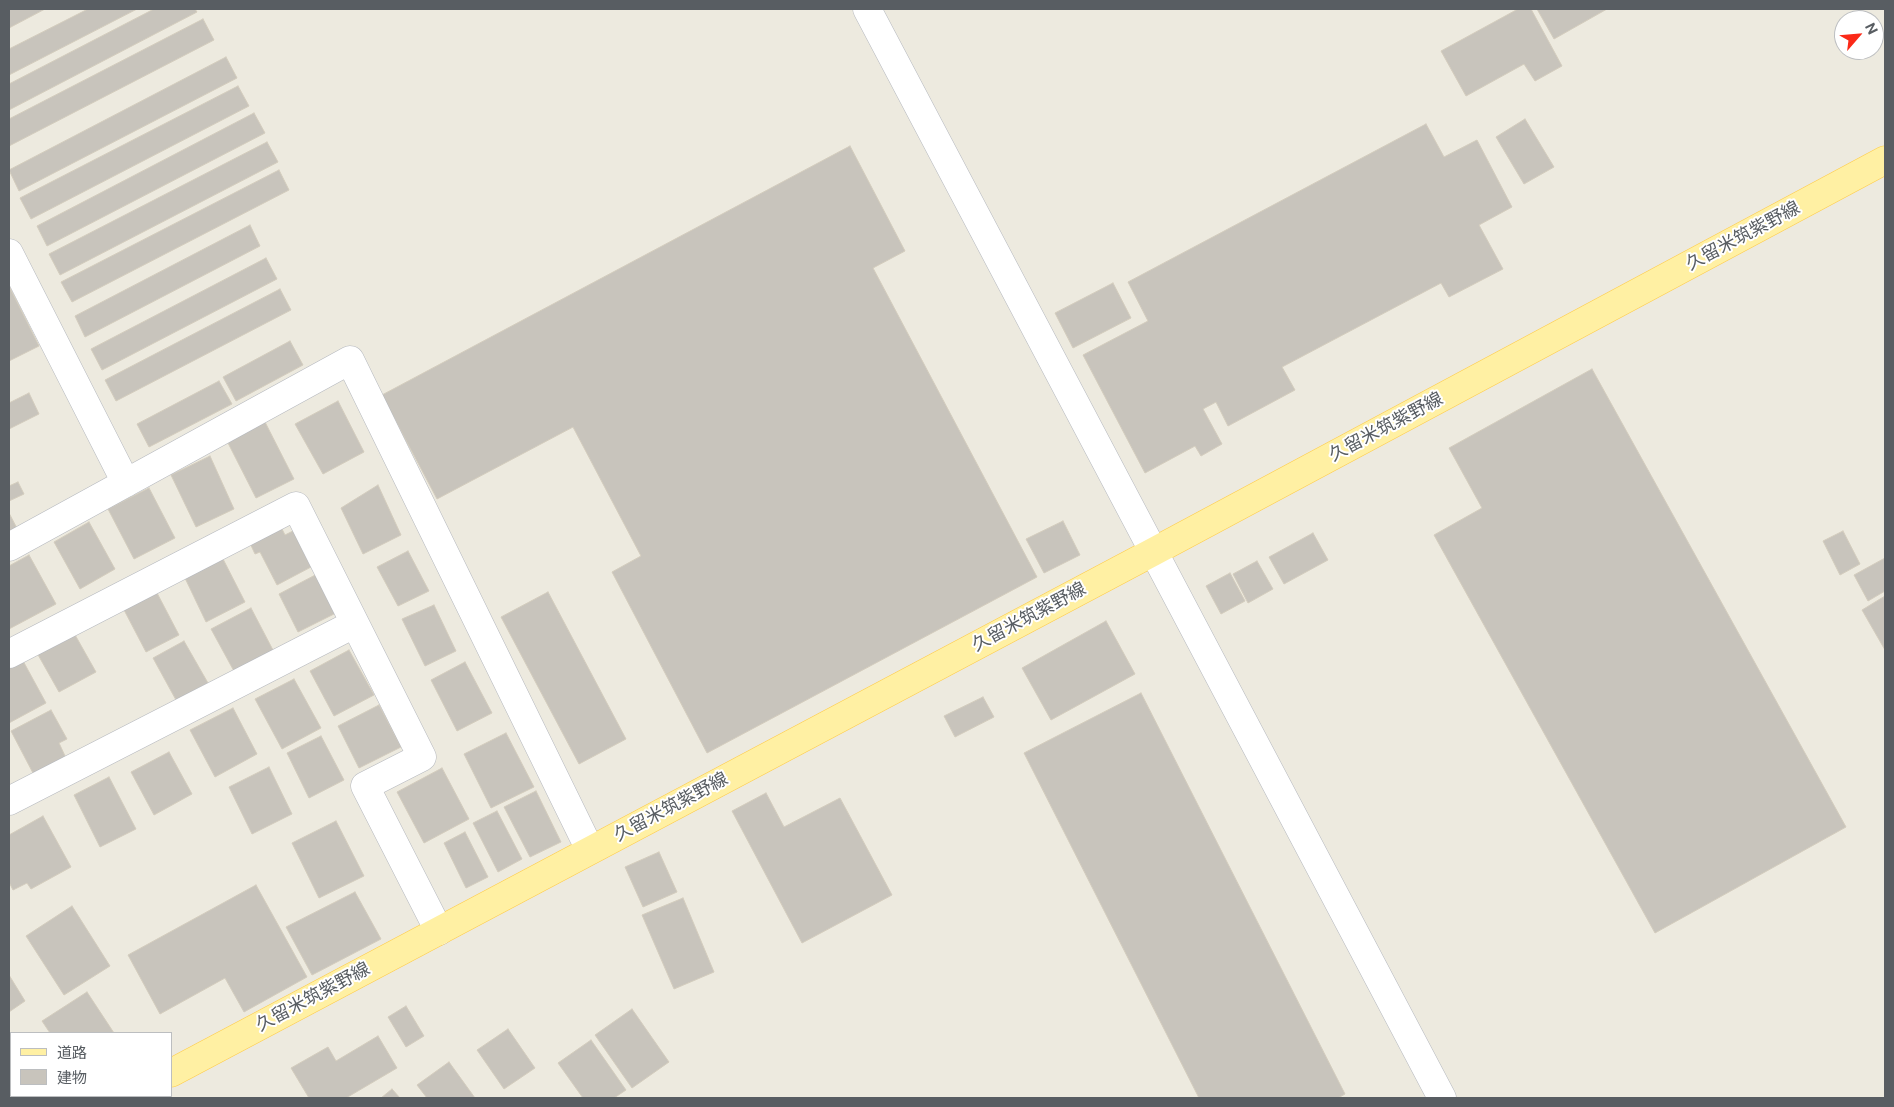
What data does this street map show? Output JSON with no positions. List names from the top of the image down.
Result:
{
  "streets": {
    "main road": ["久留米筑紫野線"]
  },
  "legend": ["道路", "建物"],
  "north": "top right"
}
